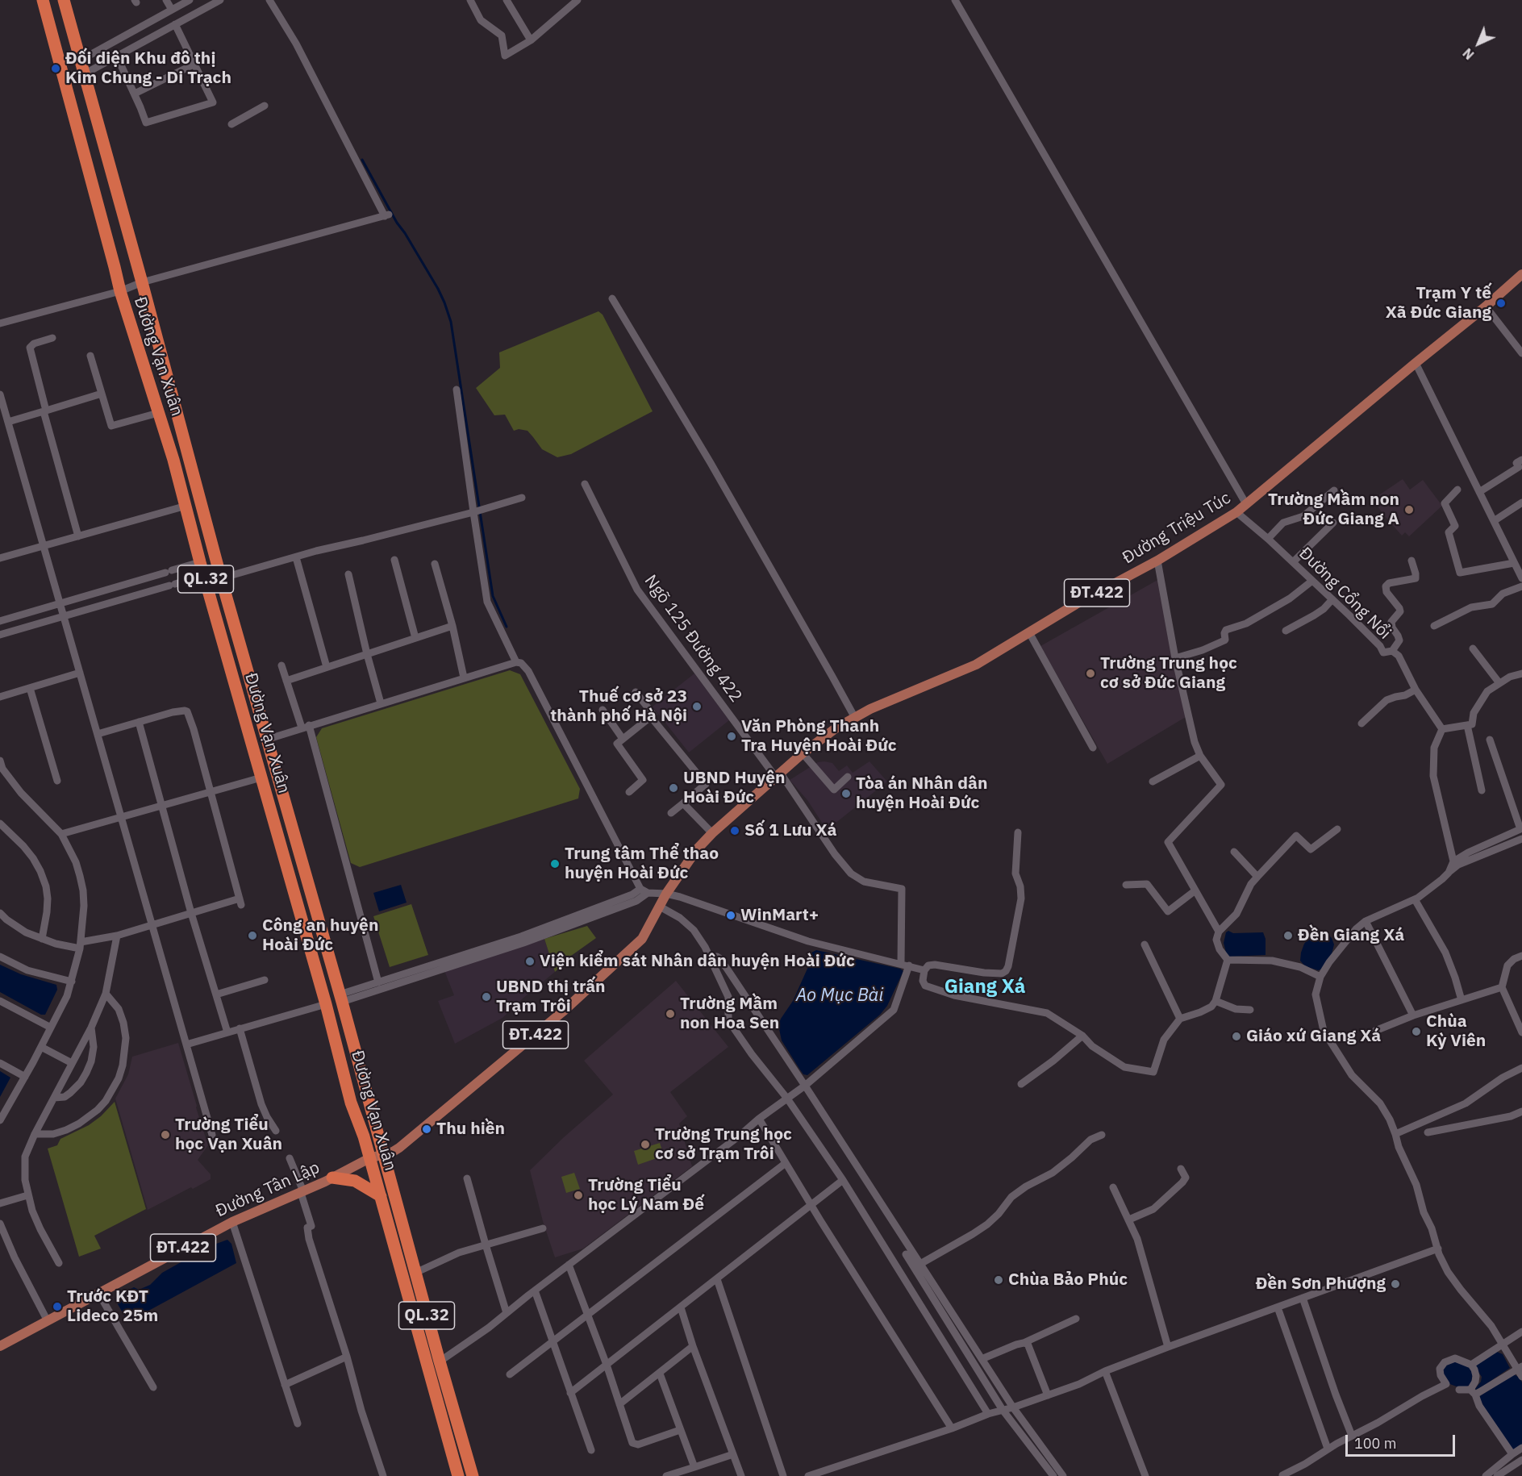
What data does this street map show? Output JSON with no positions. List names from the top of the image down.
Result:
{
  "streets": {
    "highway": ["Đường Vạn Xuân", "QL.32"],
    "main road": ["Đường Triệu Túc", "ĐT.422", "Đường Tân Lập"],
    "street": ["Đường Cổng Nổi", "Ngõ 125 Đường 422"]
  },
  "crossings": [
    ["Đường Vạn Xuân", "ĐT.422"],
    ["Đường Vạn Xuân", "Đường Tân Lập"],
    ["Đường Triệu Túc", "ĐT.422"],
    ["Đường Triệu Túc", "Đường Cổng Nổi"],
    ["Đường Triệu Túc", "Ngõ 125 Đường 422"],
    ["ĐT.422", "Đường Tân Lập"]
  ],
  "districts": ["Giang Xá"],
  "water": ["Ao Mục Bài"],
  "places": [
    "Đối diện Khu đô thị Kim Chung - Di Trạch",
    "Trạm Y tế Xã Đức Giang",
    "Trường Mầm non Đức Giang A",
    "Trường Trung học cơ sở Đức Giang",
    "Thuế cơ sở 23 thành phố Hà Nội",
    "Văn Phòng Thanh Tra Huyện Hoài Đức",
    "UBND Huyện Hoài Đức",
    "Tòa án Nhân dân huyện Hoài Đức",
    "Số 1 Lưu Xá",
    "Trung tâm Thể thao huyện Hoài Đức",
    "WinMart+",
    "Công an huyện Hoài Đức",
    "Đền Giang Xá",
    "Viện kiểm sát Nhân dân huyện Hoài Đức",
    "UBND thị trấn Trạm Trôi",
    "Trường Mầm non Hoa Sen",
    "Chùa Kỳ Viên",
    "Giáo xứ Giang Xá",
    "Thu hiền",
    "Trường Tiểu học Vạn Xuân",
    "Trường Trung học cơ sở Trạm Trôi",
    "Trường Tiểu học Lý Nam Đế",
    "Chùa Bảo Phúc",
    "Đền Sơn Phượng",
    "Trước KĐT Lideco 25m"
  ],
  "scale_bar": "100 m",
  "north": "bottom left"
}
